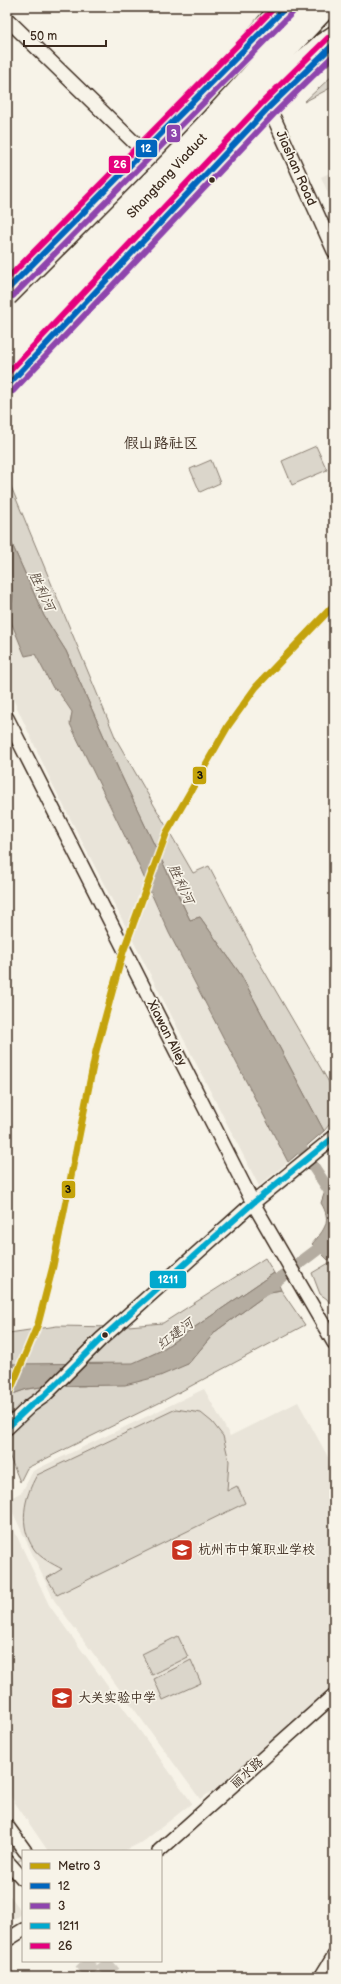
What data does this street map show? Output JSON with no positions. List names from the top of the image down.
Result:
{
  "streets": {
    "highway": ["Shangtang Viaduct"],
    "street": ["Jiashan Road", "Xiawan Alley", "丽水路"]
  },
  "districts": ["假山路社区"],
  "water": ["胜利河", "红建河"],
  "places": {
    "school or university": ["杭州市中策职业学校", "大关实验中学"]
  },
  "lines": [
    "transit line 12",
    "transit line 26",
    "transit line 3",
    "metro line 3",
    "transit line 1211"
  ],
  "legend": [
    "Metro 3",
    "12",
    "3",
    "1211",
    "26"
  ],
  "scale_bar": "50 m"
}
